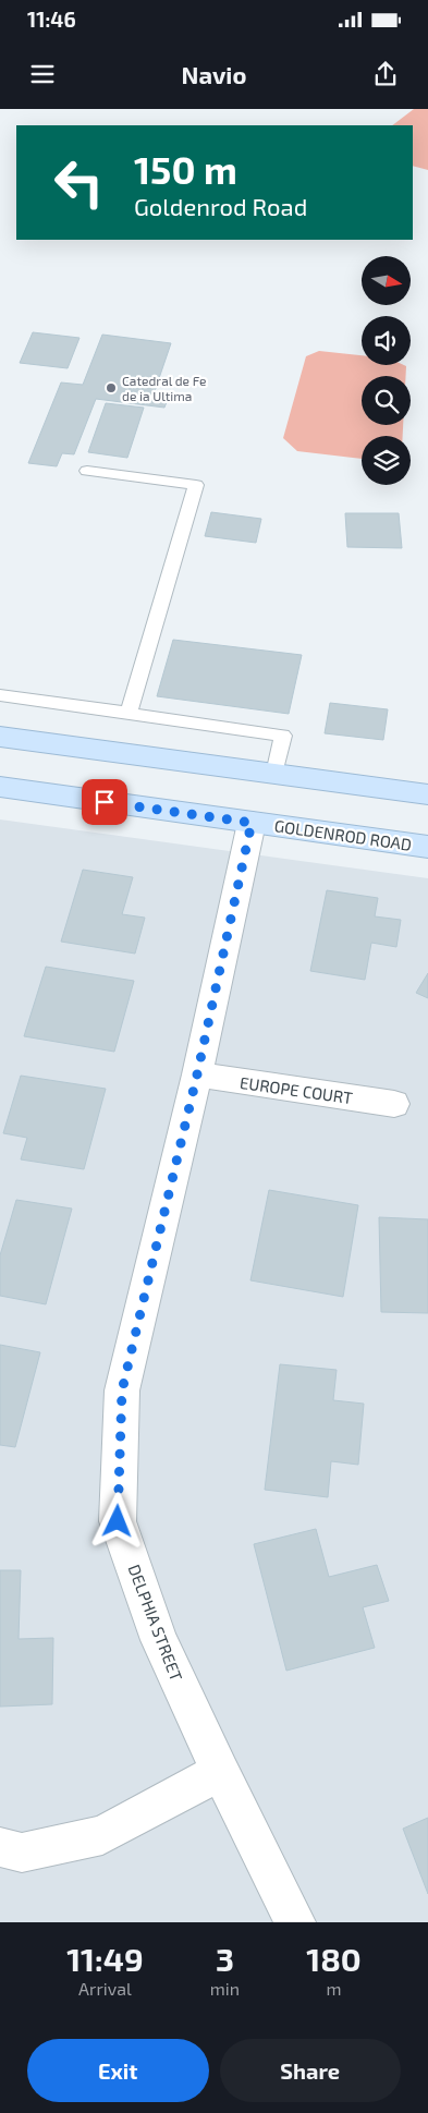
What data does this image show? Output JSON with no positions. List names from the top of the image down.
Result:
{
  "streets": {
    "main road": ["GOLDENROD ROAD"],
    "street": ["EUROPE COURT", "DELPHIA STREET"]
  },
  "crossings": [
    ["GOLDENROD ROAD", "DELPHIA STREET"],
    ["EUROPE COURT", "DELPHIA STREET"]
  ],
  "places": ["Catedral de Fe de ia Ultima"],
  "north": "right",
  "page": {
    "status": "11:46",
    "header": "Navio",
    "turn": ["150 m", "Goldenrod Road"],
    "eta": [
      "11:49",
      "Arrival",
      "3",
      "min",
      "180",
      "m"
    ],
    "buttons": ["Exit", "Share"]
  }
}
